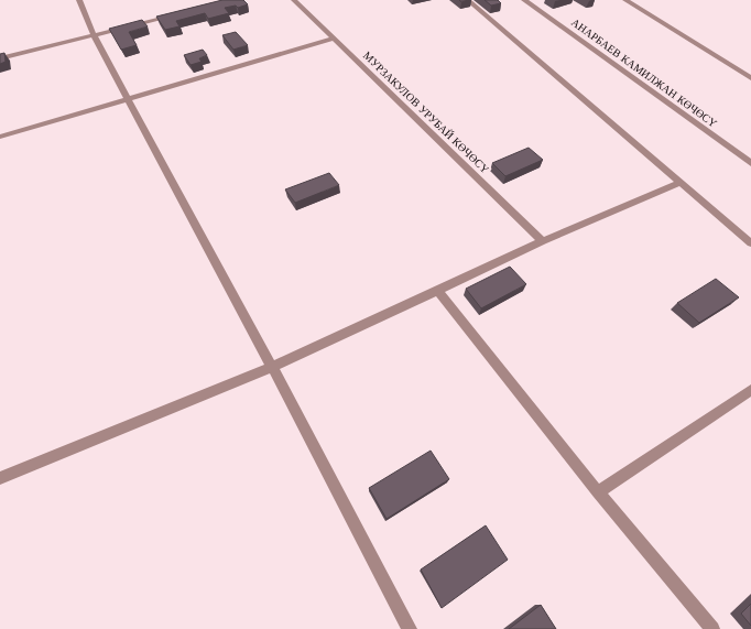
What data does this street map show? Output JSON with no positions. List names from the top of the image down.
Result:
{
  "streets": {
    "street": ["АНАРБАЕВ КАМИЛЖАН КӨЧӨСҮ", "МУРЗАКУЛОВ УРУБАЙ КӨЧӨСҮ"]
  }
}
